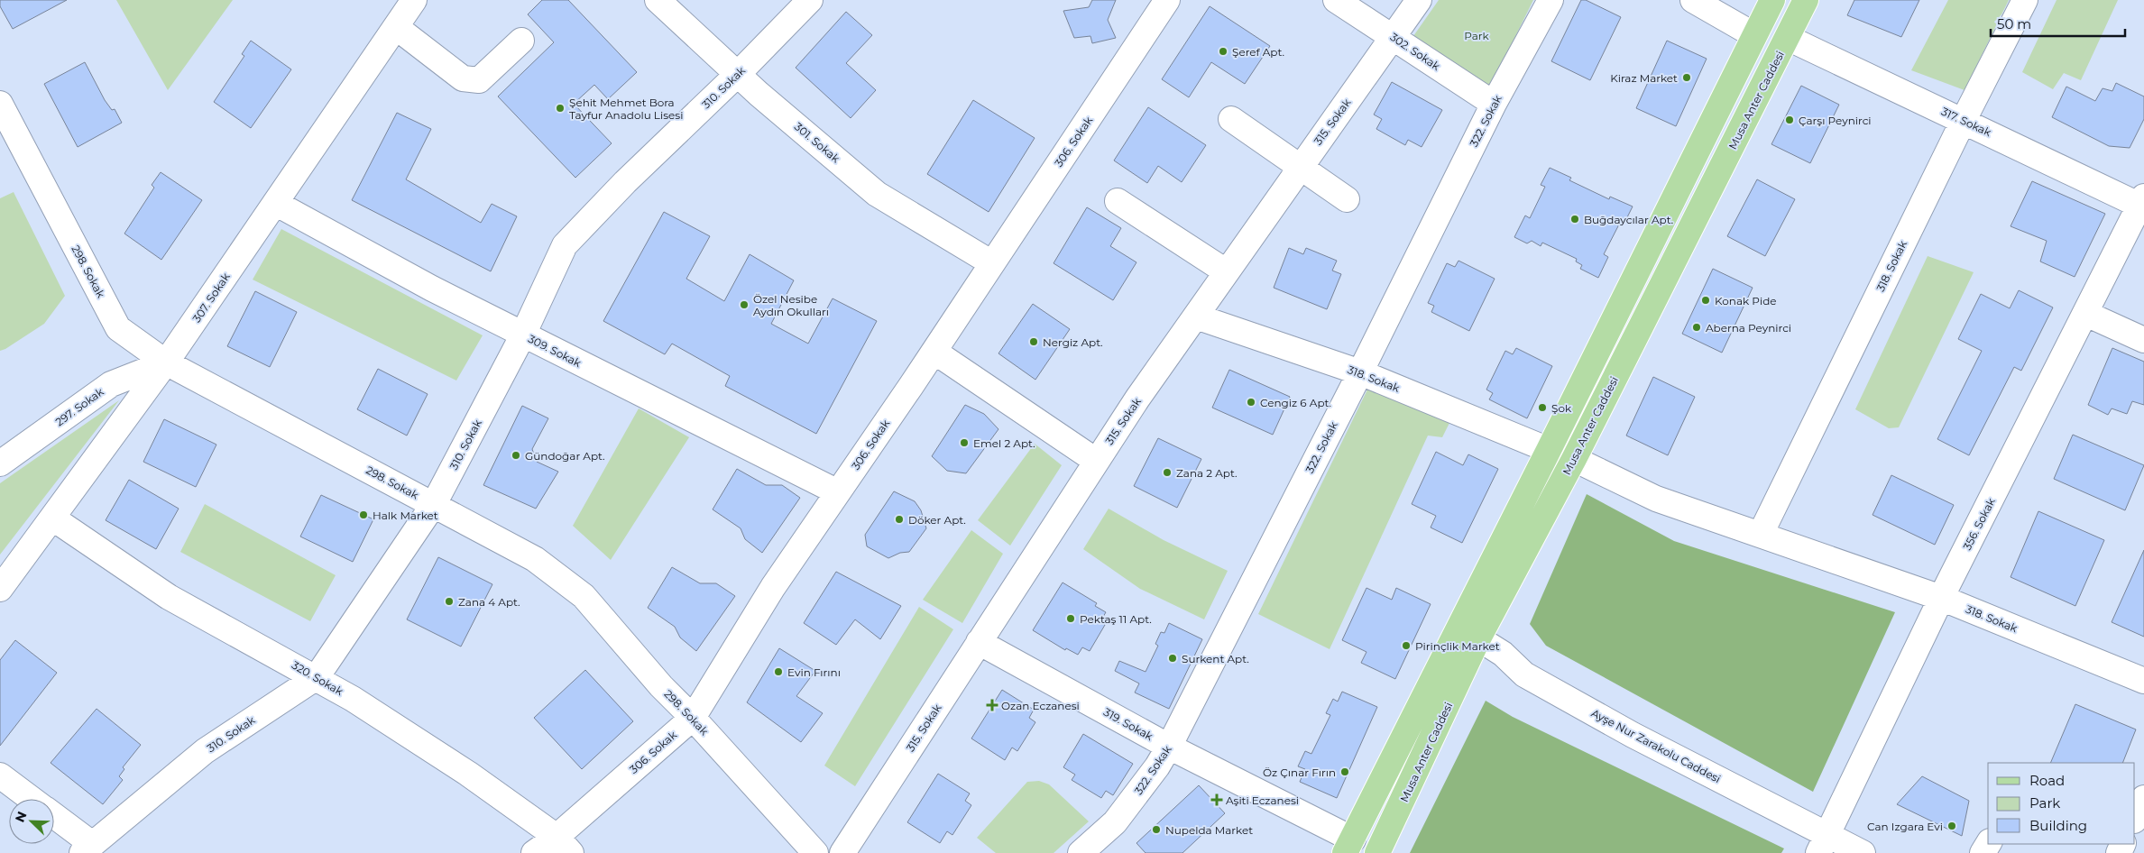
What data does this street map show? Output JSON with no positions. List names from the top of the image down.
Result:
{
  "streets": {
    "main road": ["Musa Anter Caddesi"],
    "street": [
      "302. Sokak",
      "310. Sokak",
      "322. Sokak",
      "315. Sokak",
      "317. Sokak",
      "306. Sokak",
      "301. Sokak",
      "318. Sokak",
      "298. Sokak",
      "307. Sokak",
      "309. Sokak",
      "297. Sokak",
      "356. Sokak",
      "320. Sokak",
      "319. Sokak",
      "Ayşe Nur Zarakolu Caddesi"
    ]
  },
  "crossings": [
    ["302. Sokak", "322. Sokak"],
    ["302. Sokak", "315. Sokak"],
    ["310. Sokak", "301. Sokak"],
    ["310. Sokak", "298. Sokak"],
    ["310. Sokak", "309. Sokak"],
    ["310. Sokak", "320. Sokak"],
    ["Musa Anter Caddesi", "317. Sokak"],
    ["Musa Anter Caddesi", "318. Sokak"],
    ["Musa Anter Caddesi", "319. Sokak"],
    ["Musa Anter Caddesi", "Ayşe Nur Zarakolu Caddesi"],
    ["322. Sokak", "318. Sokak"],
    ["322. Sokak", "319. Sokak"],
    ["315. Sokak", "318. Sokak"],
    ["315. Sokak", "319. Sokak"],
    ["317. Sokak", "318. Sokak"],
    ["317. Sokak", "356. Sokak"],
    ["306. Sokak", "301. Sokak"],
    ["306. Sokak", "298. Sokak"],
    ["306. Sokak", "309. Sokak"],
    ["306. Sokak", "320. Sokak"],
    ["318. Sokak", "356. Sokak"],
    ["298. Sokak", "307. Sokak"],
    ["298. Sokak", "297. Sokak"],
    ["307. Sokak", "309. Sokak"],
    ["307. Sokak", "297. Sokak"],
    ["307. Sokak", "320. Sokak"],
    ["356. Sokak", "Ayşe Nur Zarakolu Caddesi"]
  ],
  "parks": ["Park"],
  "places": {
    "other": [
      "Şeref Apt.",
      "Kiraz Market",
      "Şehit Mehmet Bora Tayfur Anadolu Lisesi",
      "Çarşı Peynirci",
      "Buğdaycılar Apt.",
      "Konak Pide",
      "Özel Nesibe Aydın Okulları",
      "Aberna Peynirci",
      "Nergiz Apt.",
      "Cengiz 6 Apt.",
      "Şok",
      "Emel 2 Apt.",
      "Gündoğar Apt.",
      "Zana 2 Apt.",
      "Halk Market",
      "Döker Apt.",
      "Zana 4 Apt.",
      "Pektaş 11 Apt.",
      "Pirinçlik Market",
      "Surkent Apt.",
      "Evin Fırını",
      "Öz Çınar Fırın",
      "Can Izgara Evi",
      "Nupelda Market"
    ],
    "health": ["Ozan Eczanesi", "Aşiti Eczanesi"]
  },
  "legend": ["Road", "Park", "Building"],
  "scale_bar": "50 m",
  "north": "top left"
}
